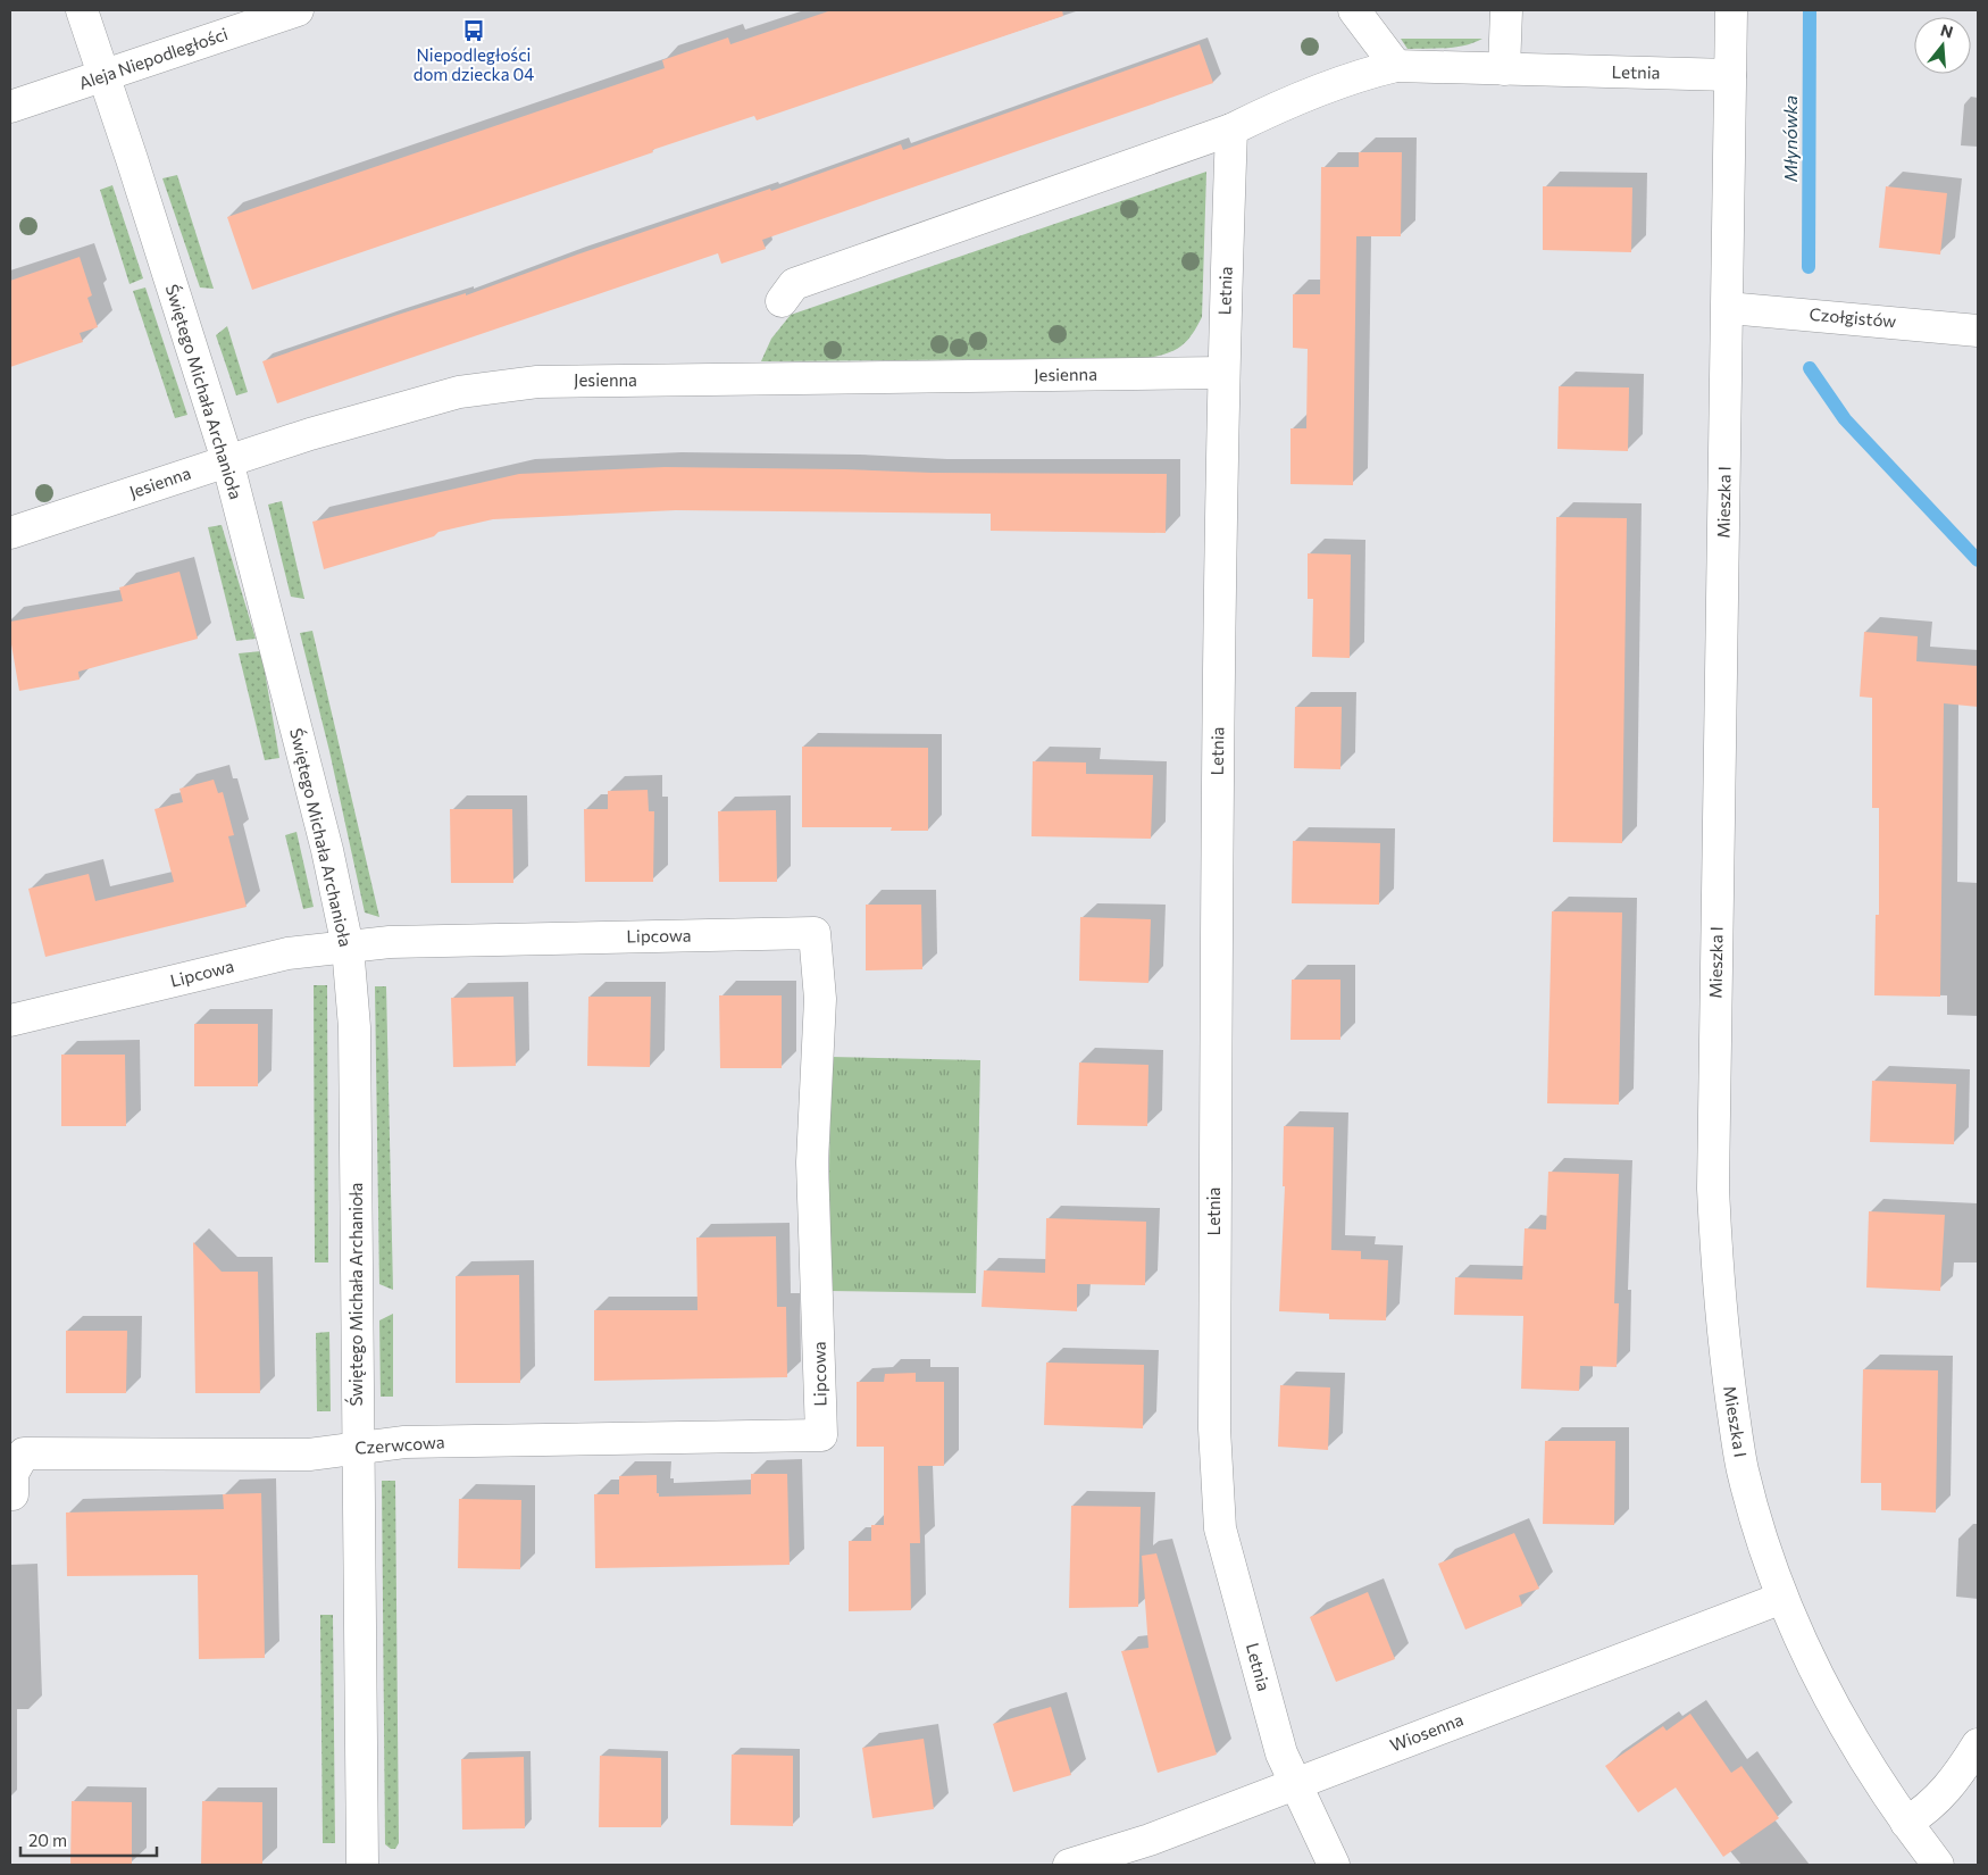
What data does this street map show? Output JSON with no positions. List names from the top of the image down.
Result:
{
  "streets": {
    "street": [
      "Aleja Niepodległości",
      "Letnia",
      "Czołgistów",
      "Jesienna",
      "Świętego Michała Archanioła",
      "Mieszka I",
      "Lipcowa",
      "Czerwcowa",
      "Wiosenna"
    ]
  },
  "crossings": [
    ["Aleja Niepodległości", "Świętego Michała Archanioła"],
    ["Letnia", "Jesienna"],
    ["Letnia", "Mieszka I"],
    ["Letnia", "Wiosenna"],
    ["Czołgistów", "Mieszka I"],
    ["Jesienna", "Świętego Michała Archanioła"],
    ["Świętego Michała Archanioła", "Lipcowa"],
    ["Świętego Michała Archanioła", "Czerwcowa"],
    ["Mieszka I", "Wiosenna"],
    ["Lipcowa", "Czerwcowa"]
  ],
  "water": ["Młynówka"],
  "places": {
    "bus stop": ["Niepodległości dom dziecka 04"]
  },
  "scale_bar": "20 m",
  "north": "top"
}
